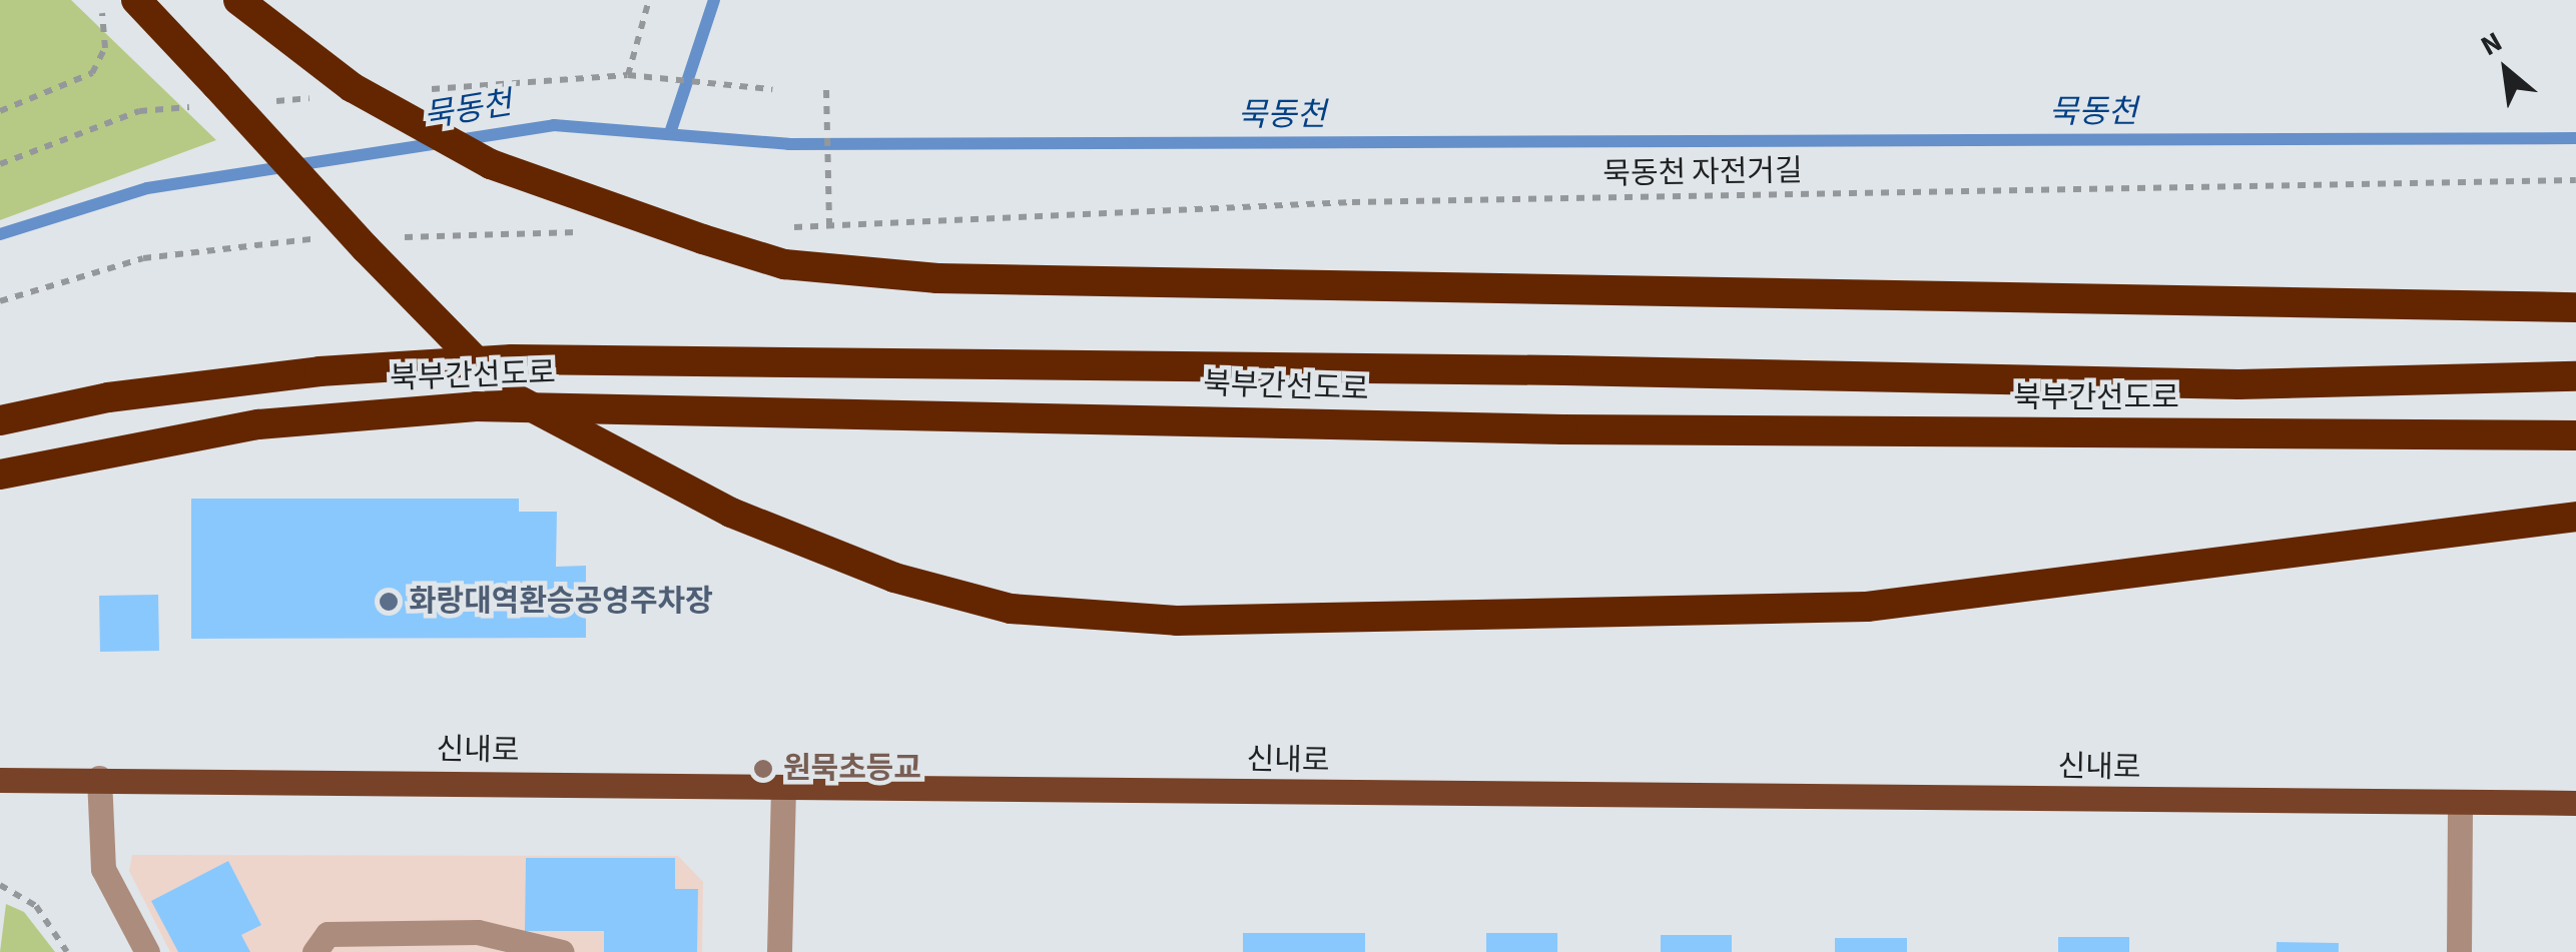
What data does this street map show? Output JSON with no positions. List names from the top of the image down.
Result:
{
  "streets": {
    "highway": ["북부간선도로"],
    "main road": ["신내로"],
    "path": ["묵동천 자전거길"]
  },
  "water": ["묵동천"],
  "places": ["화랑대역환승공영주차장", "원묵초등교"],
  "north": "top left"
}
